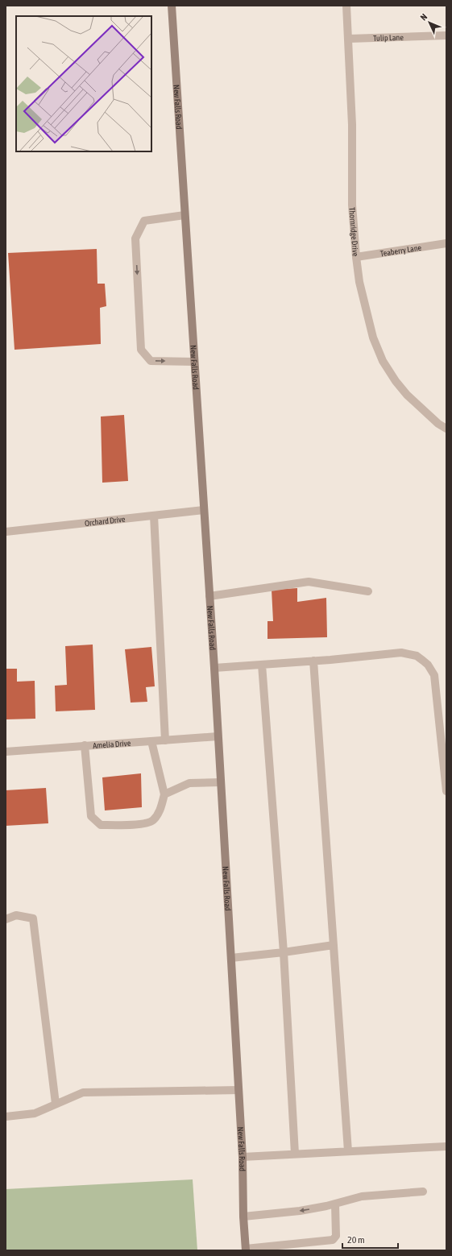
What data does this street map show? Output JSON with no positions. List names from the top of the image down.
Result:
{
  "streets": {
    "main road": ["New Falls Road"],
    "street": [
      "Tulip Lane",
      "Thornridge Drive",
      "Teaberry Lane",
      "Orchard Drive",
      "Amelia Drive"
    ]
  },
  "crossings": [
    ["Tulip Lane", "Thornridge Drive"],
    ["New Falls Road", "Orchard Drive"],
    ["New Falls Road", "Amelia Drive"],
    ["Thornridge Drive", "Teaberry Lane"]
  ],
  "scale_bar": "20 m",
  "north": "top left"
}
